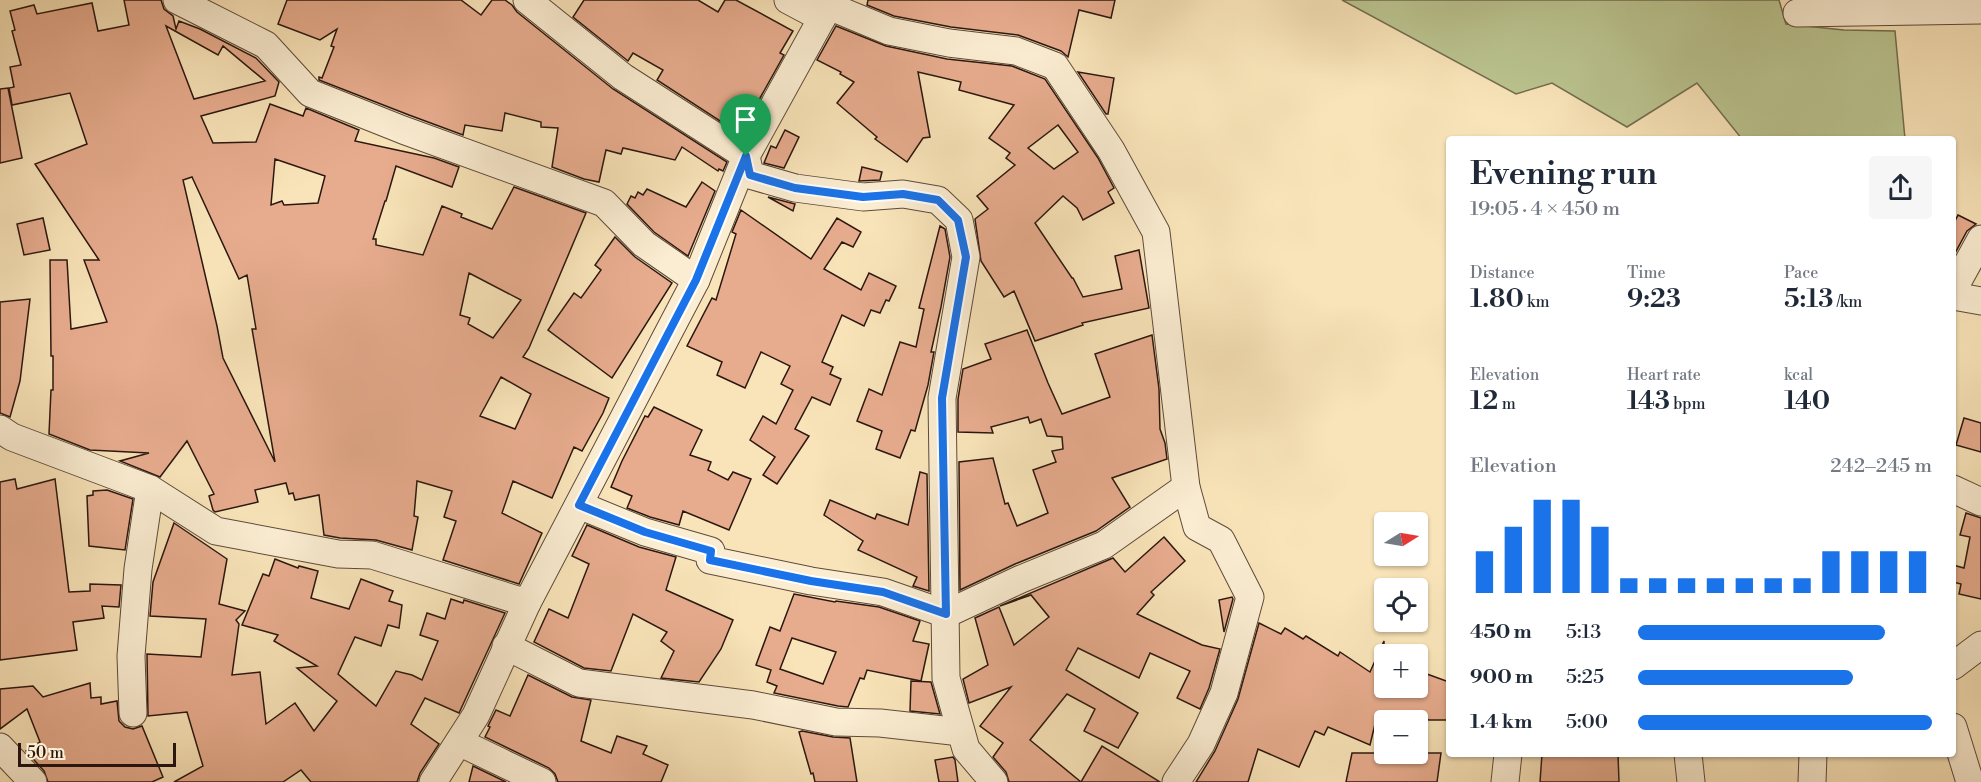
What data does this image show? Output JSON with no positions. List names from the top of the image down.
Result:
{
  "scale_bar": "50 m",
  "north": "right",
  "page": {
    "heading": ["Evening run", "19:05 · 4 × 450 m"],
    "stats": [
      ["Distance", "1.80 km"],
      ["Time", "9:23"],
      ["Pace", "5:13 /km"],
      ["Elevation", "12 m"],
      ["Heart rate", "143 bpm"],
      ["kcal", "140"]
    ],
    "chart": ["Elevation", "242–245 m"],
    "map_buttons": ["+", "−"],
    "list": [
      {
        "name": "450 m",
        "note": "5:13"
      },
      {
        "name": "900 m",
        "note": "5:25"
      },
      {
        "name": "1.4 km",
        "note": "5:00"
      }
    ],
    "scale": "50 m"
  }
}
